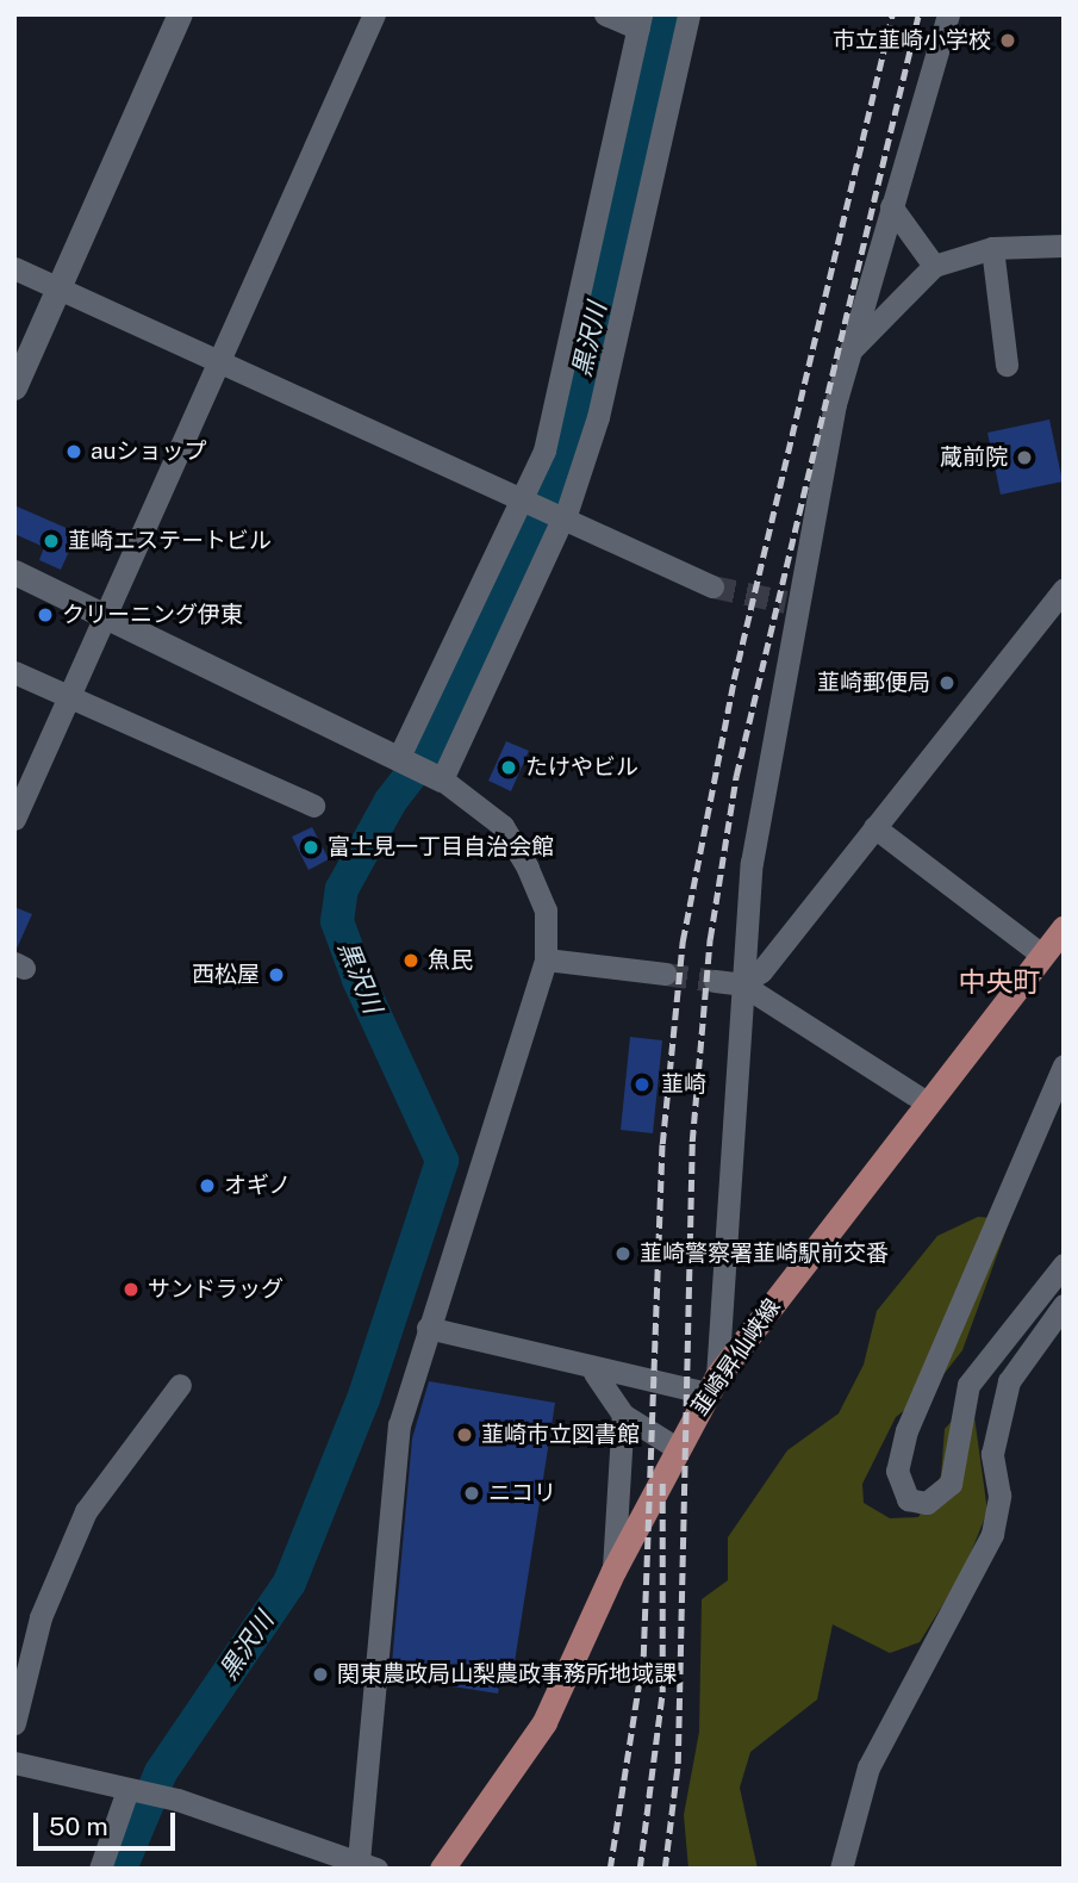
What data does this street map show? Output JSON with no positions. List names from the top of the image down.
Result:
{
  "streets": {
    "main road": ["韮崎昇仙峡線"]
  },
  "districts": ["中央町"],
  "water": ["黒沢川"],
  "places": [
    "市立韮崎小学校",
    "auショップ",
    "蔵前院",
    "韮崎エステートビル",
    "クリーニング伊東",
    "韮崎郵便局",
    "たけやビル",
    "富士見一丁目自治会館",
    "魚民",
    "西松屋",
    "韮崎",
    "オギノ",
    "韮崎警察署韮崎駅前交番",
    "サンドラッグ",
    "韮崎市立図書館",
    "ニコリ",
    "関東農政局山梨農政事務所地域課"
  ],
  "scale_bar": "50 m"
}
